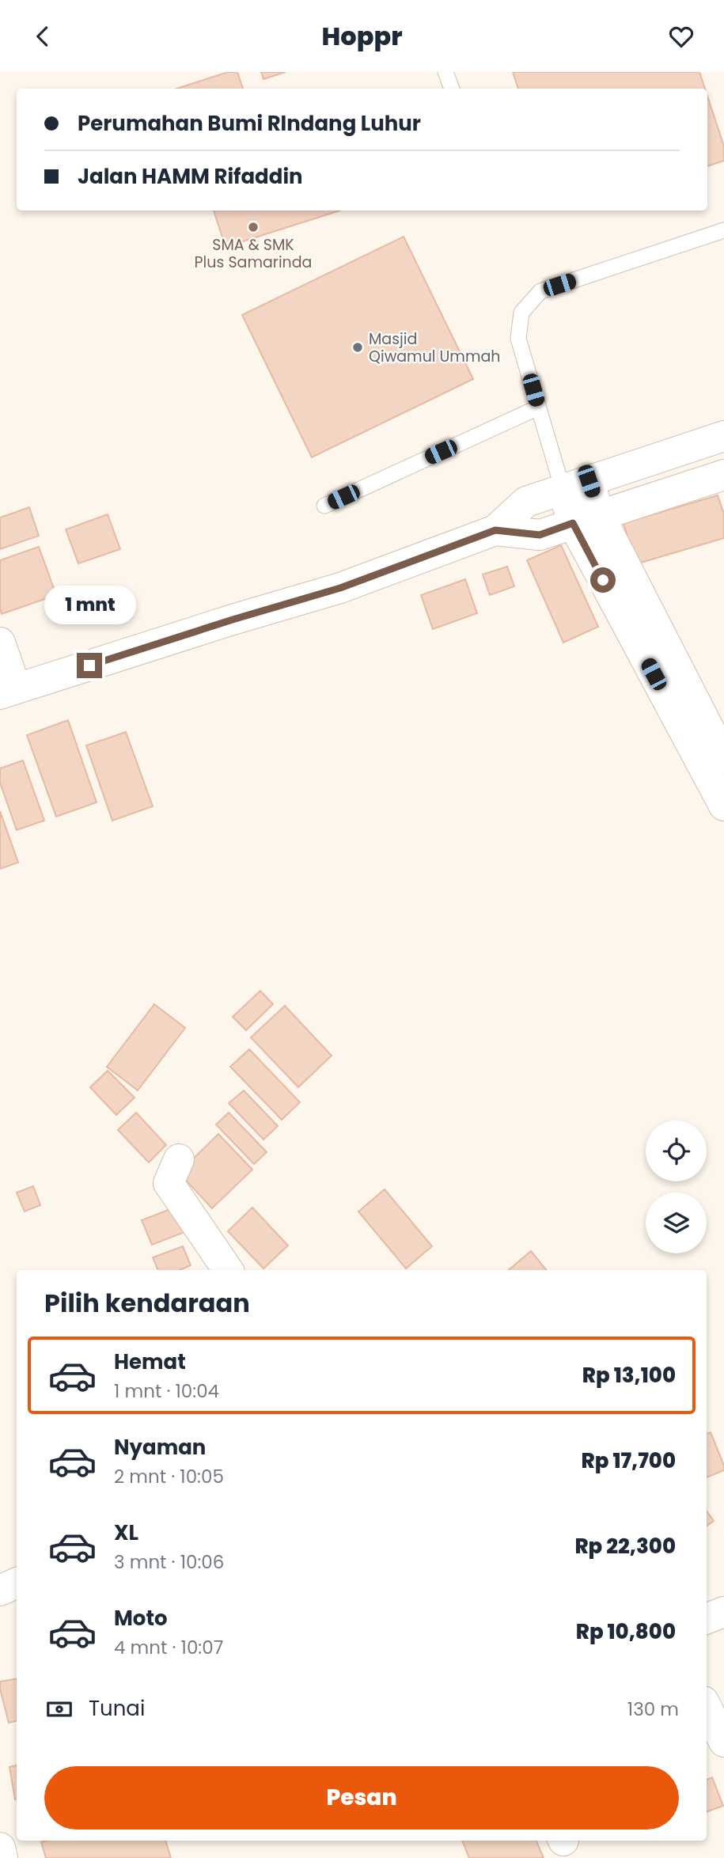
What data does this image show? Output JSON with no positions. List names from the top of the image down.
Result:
{
  "places": ["SMA & SMK Plus Samarinda", "Masjid Qiwamul Ummah"],
  "page": {
    "header": "Hoppr",
    "banner": ["Perumahan Bumi RIndang Luhur", "Jalan HAMM Rifaddin"],
    "bubble": "1 mnt",
    "heading": "Pilih kendaraan",
    "list": [
      {
        "name": "Hemat",
        "note": "1 mnt · 10:04",
        "value": "Rp 13,100"
      },
      {
        "name": "Nyaman",
        "note": "2 mnt · 10:05",
        "value": "Rp 17,700"
      },
      {
        "name": "XL",
        "note": "3 mnt · 10:06",
        "value": "Rp 22,300"
      },
      {
        "name": "Moto",
        "note": "4 mnt · 10:07",
        "value": "Rp 10,800"
      }
    ],
    "pay": ["Tunai", "130 m"],
    "buttons": "Pesan"
  }
}
